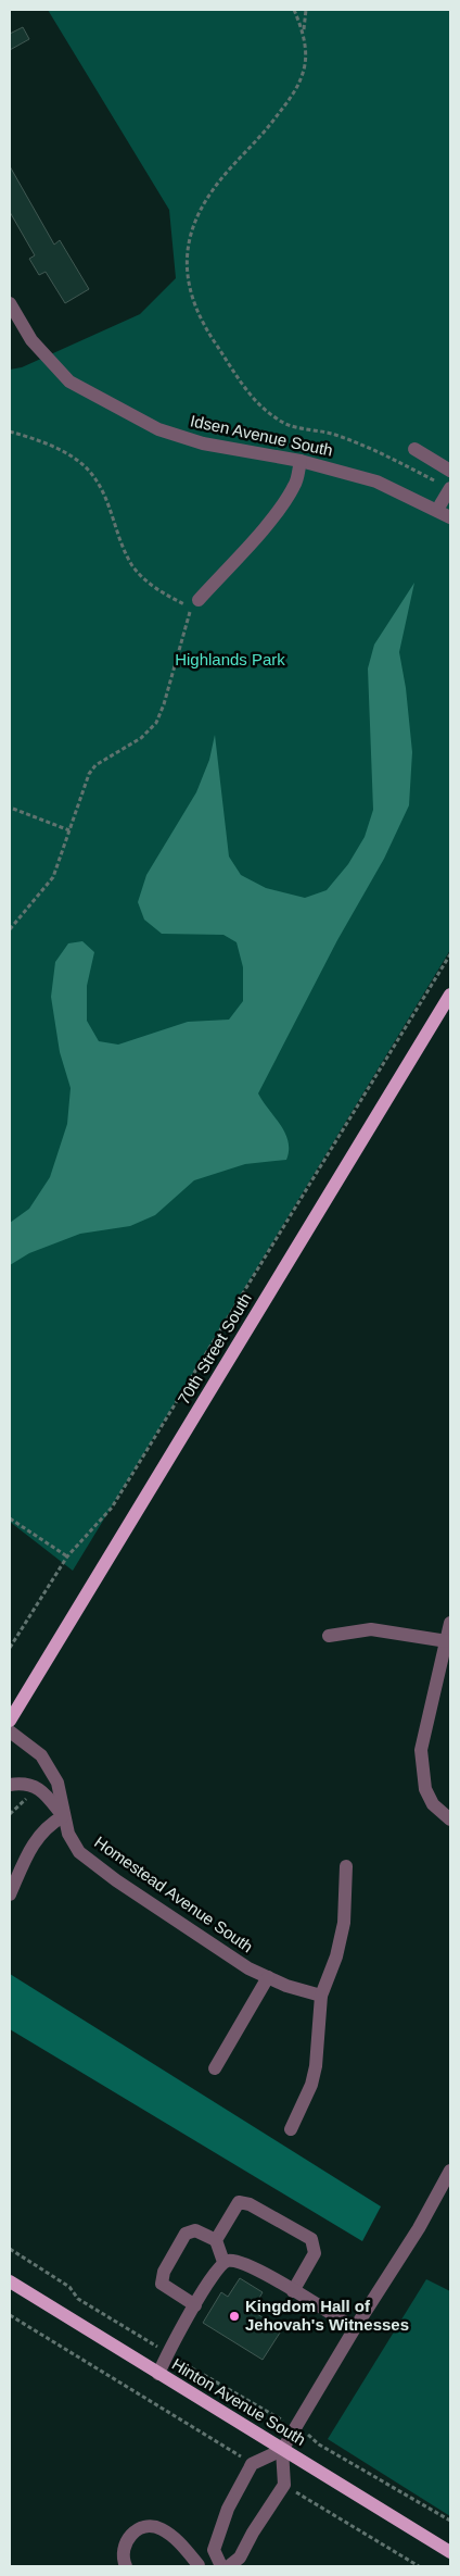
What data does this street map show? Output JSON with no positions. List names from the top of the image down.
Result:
{
  "streets": {
    "main road": ["70th Street South", "Hinton Avenue South"],
    "street": ["Idsen Avenue South", "Homestead Avenue South"]
  },
  "parks": ["Highlands Park"],
  "places": ["Kingdom Hall of Jehovah's Witnesses"]
}
